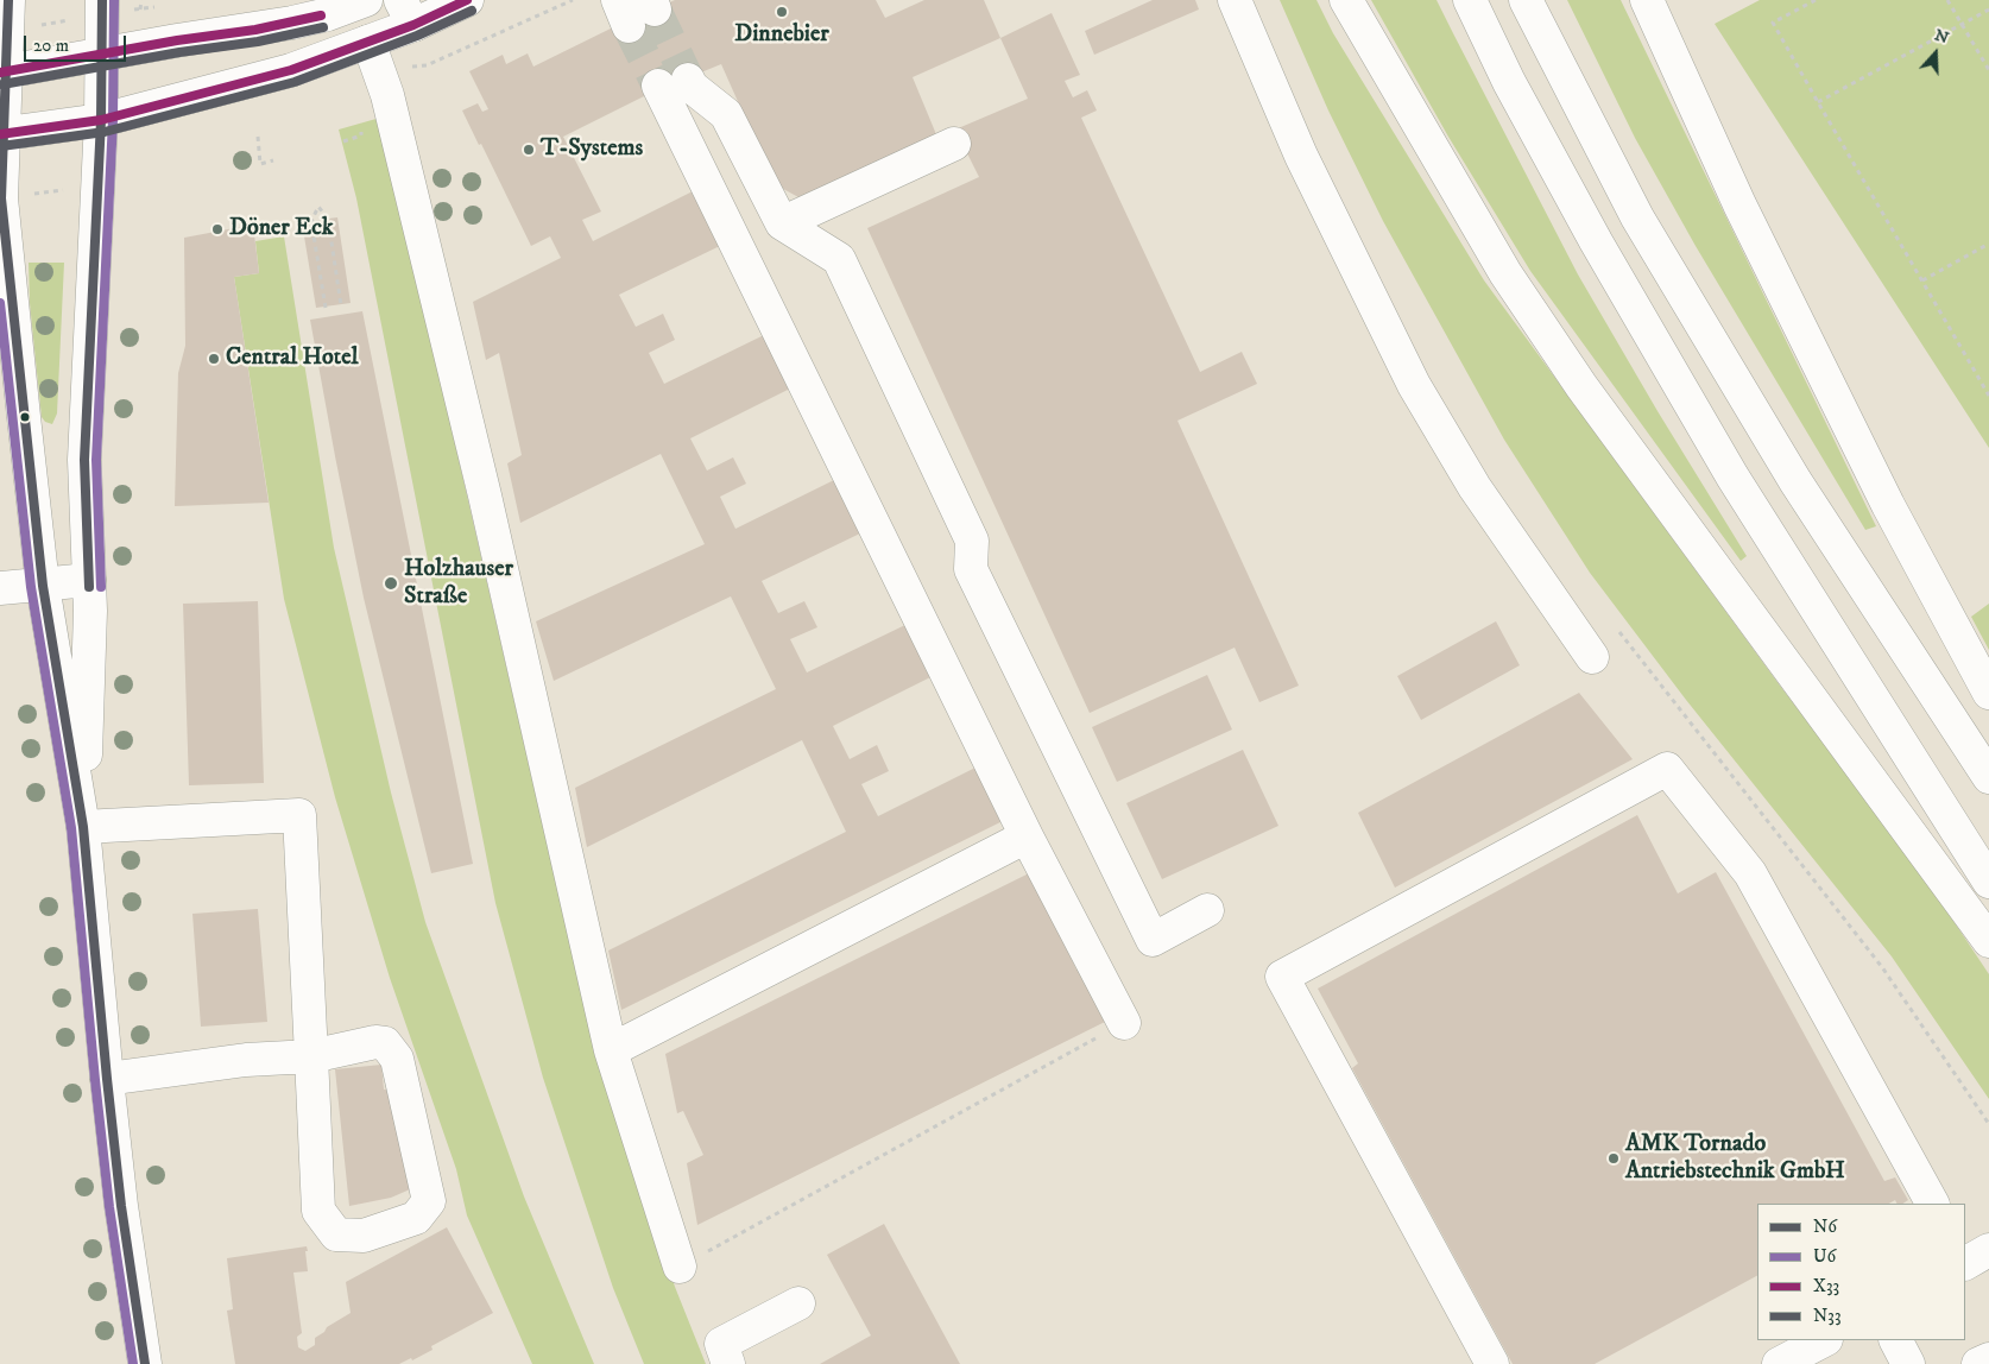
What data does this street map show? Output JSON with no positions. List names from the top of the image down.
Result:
{
  "places": [
    "Dinnebier",
    "T-Systems",
    "Döner Eck",
    "Central Hotel",
    "Holzhauser Straße",
    "AMK Tornado Antriebstechnik GmbH"
  ],
  "lines": [
    "transit line N6",
    "transit line U6",
    "transit line X33",
    "transit line N33"
  ],
  "legend": [
    "N6",
    "U6",
    "X33",
    "N33"
  ],
  "scale_bar": "20 m",
  "north": "top"
}
